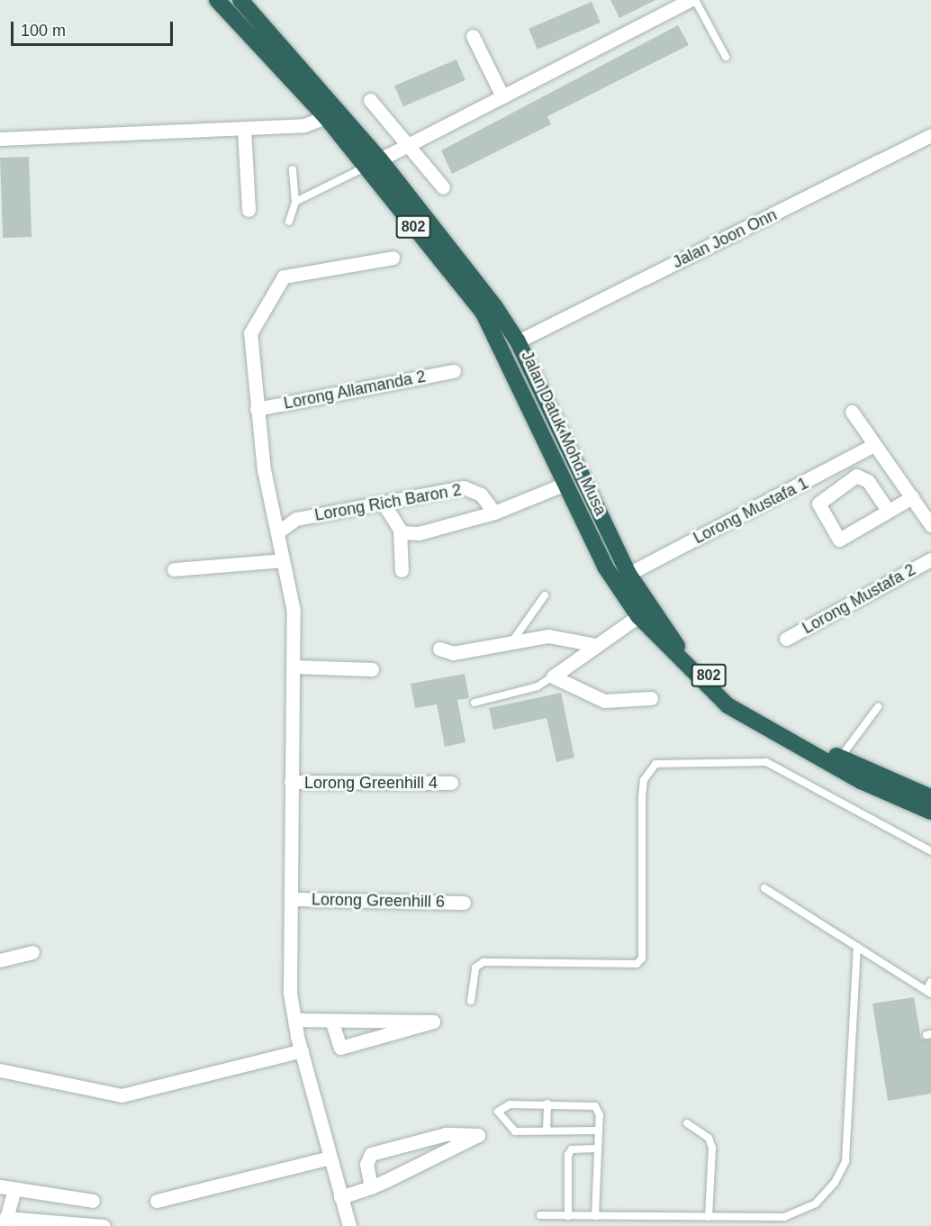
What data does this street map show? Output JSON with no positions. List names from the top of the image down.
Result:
{
  "streets": {
    "highway": ["802", "Jalan Datuk Mohd. Musa"],
    "street": [
      "Jalan Joon Onn",
      "Lorong Allamanda 2",
      "Lorong Rich Baron 2",
      "Lorong Mustafa 1",
      "Lorong Mustafa 2",
      "Lorong Greenhill 4",
      "Lorong Greenhill 6"
    ]
  },
  "crossings": [
    ["Jalan Joon Onn", "Jalan Datuk Mohd. Musa"],
    ["Jalan Datuk Mohd. Musa", "Lorong Mustafa 1"]
  ],
  "scale_bar": "100 m"
}
